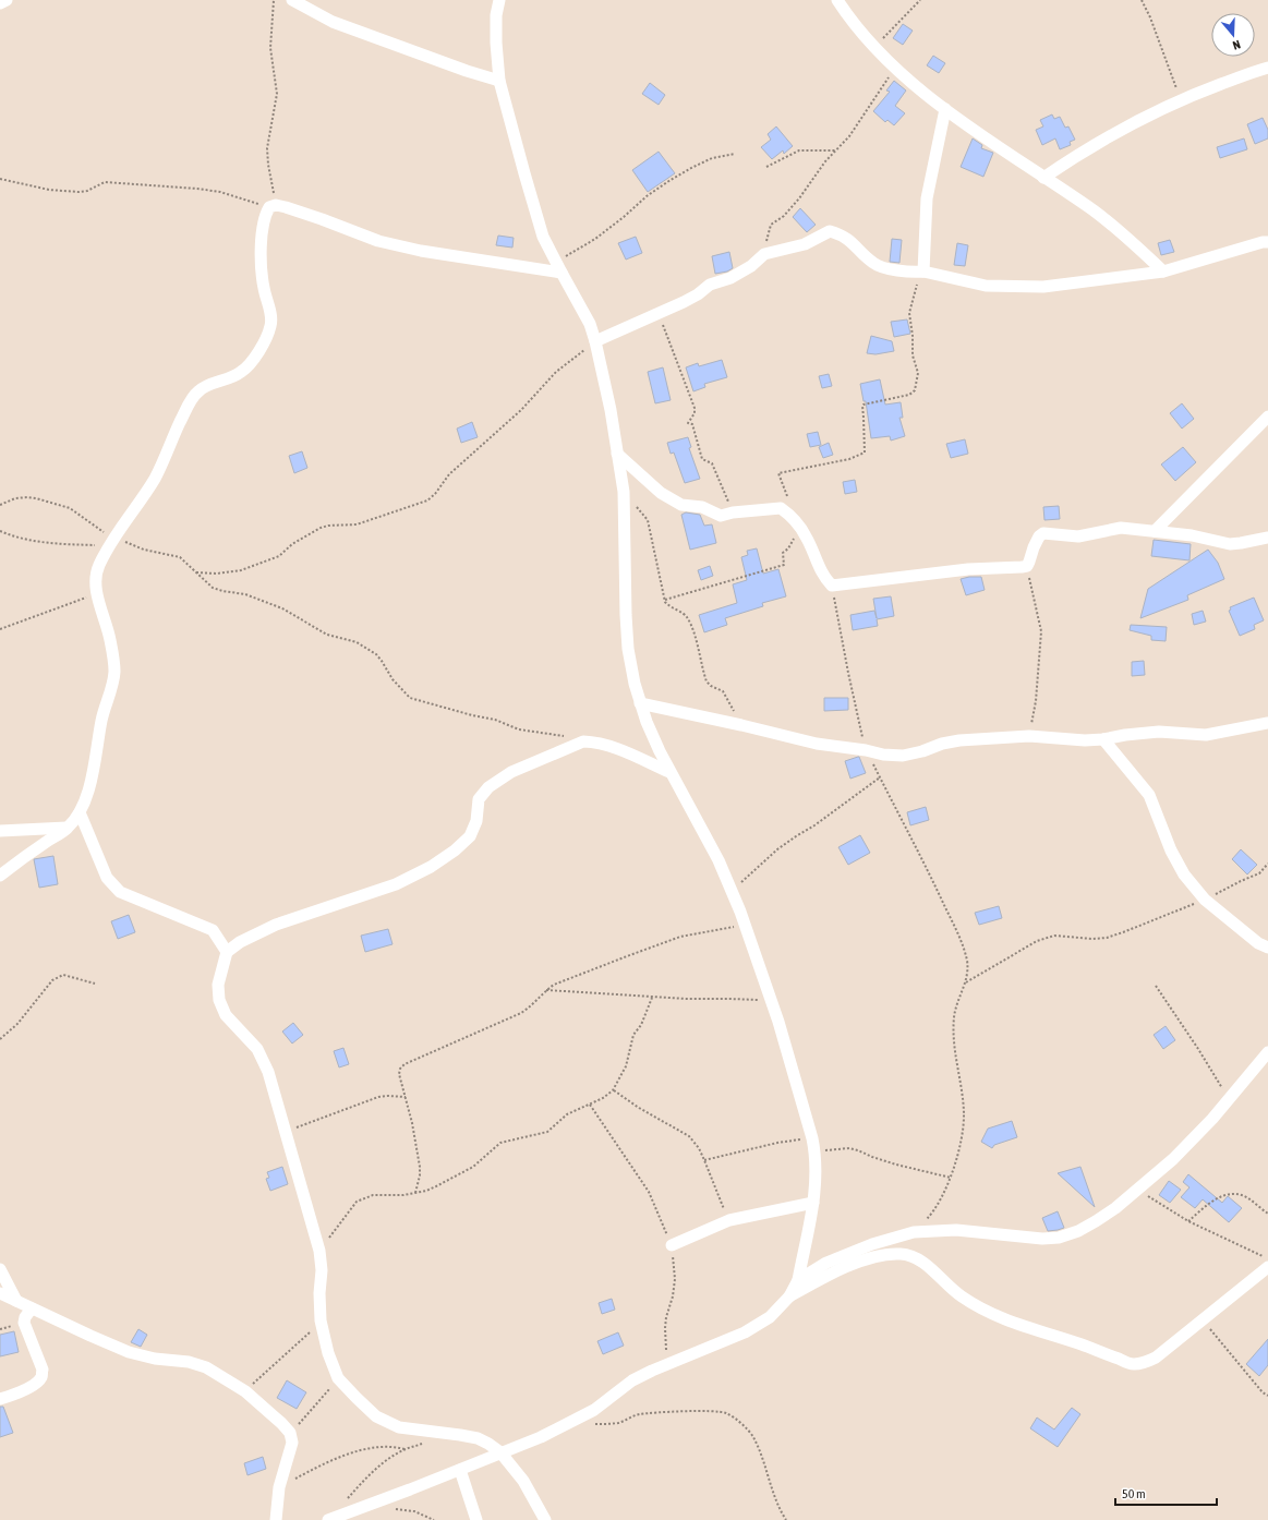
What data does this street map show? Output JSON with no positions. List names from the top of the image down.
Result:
{
  "scale_bar": "50 m",
  "north": "bottom"
}
